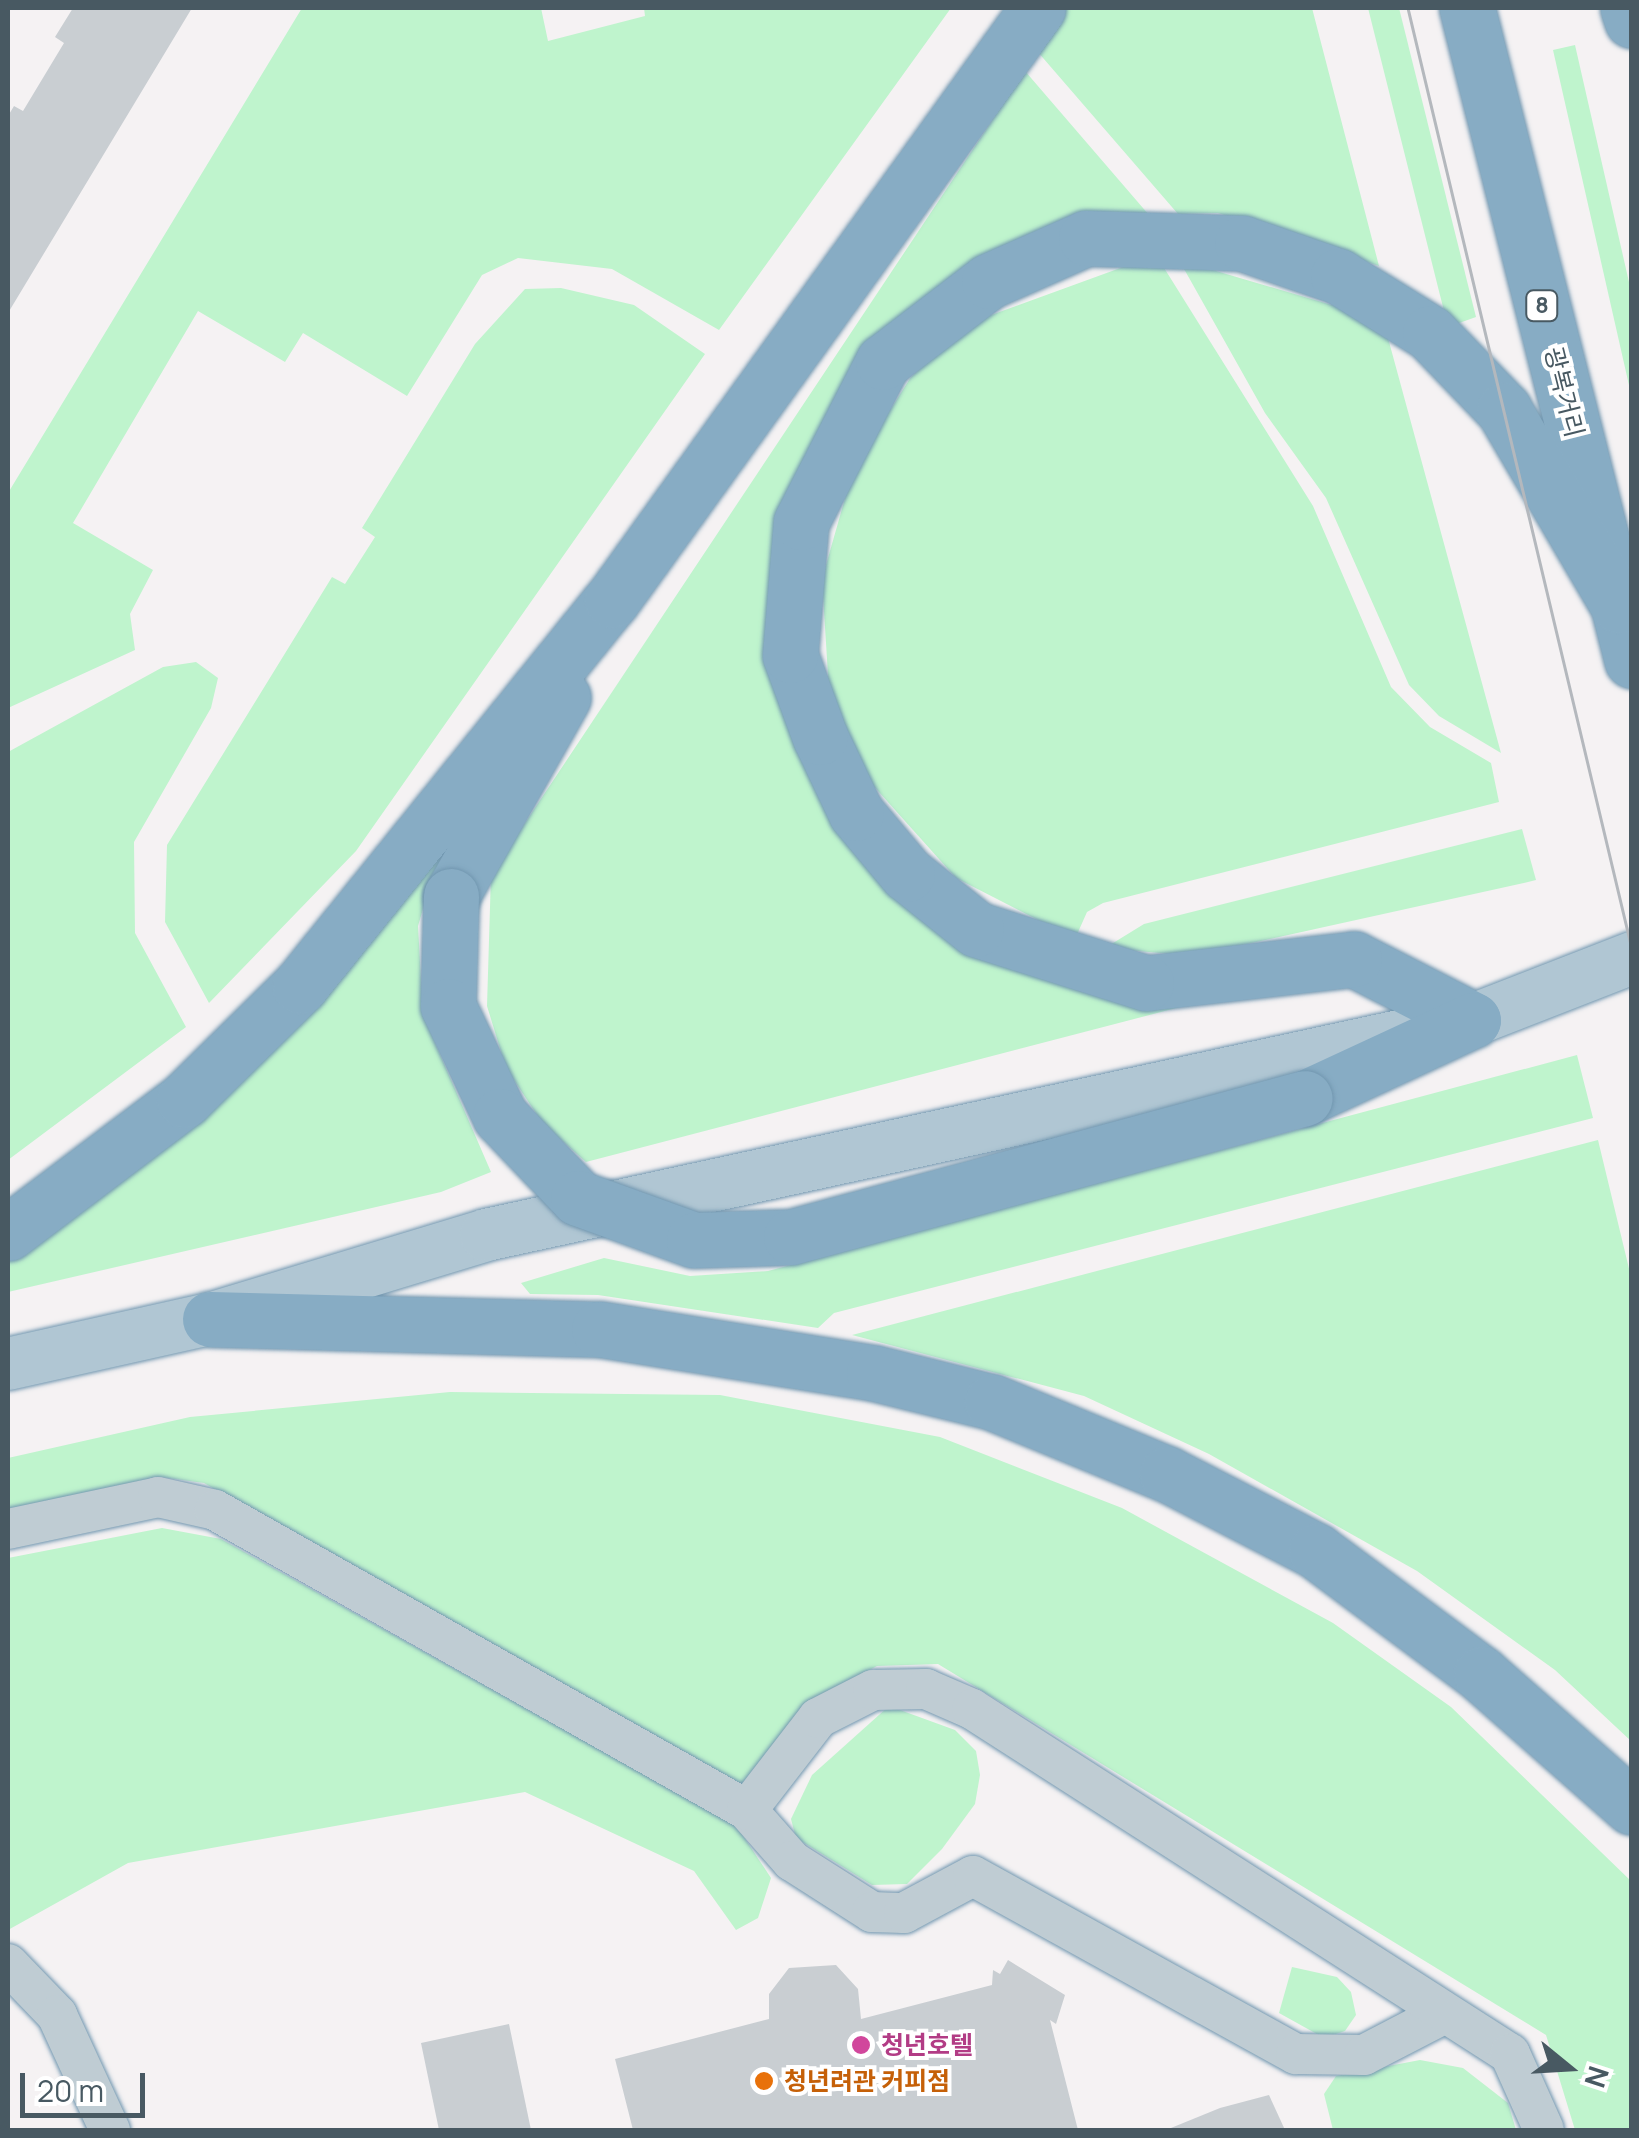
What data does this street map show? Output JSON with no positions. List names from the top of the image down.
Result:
{
  "streets": {
    "highway": ["8", "광복거리"]
  },
  "places": ["청년호텔", "청년려관 커피점"],
  "scale_bar": "20 m",
  "north": "right"
}
